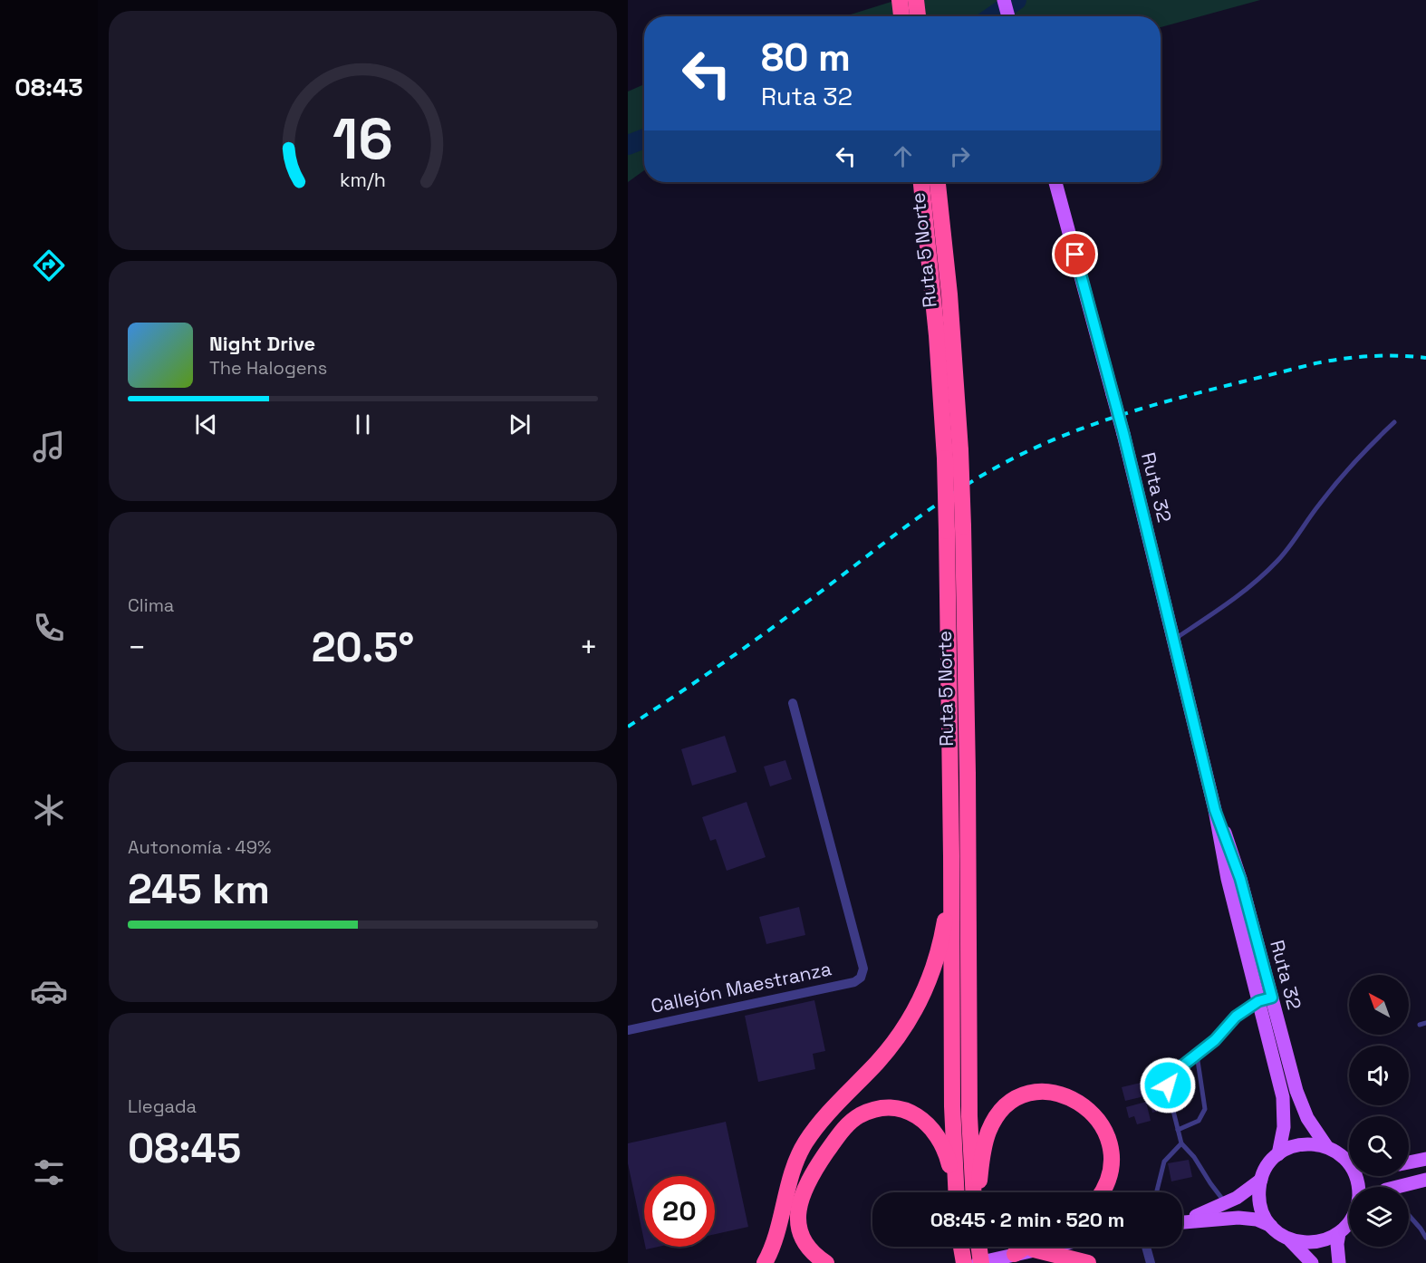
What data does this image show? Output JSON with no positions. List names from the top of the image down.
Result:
{
  "streets": {
    "highway": ["Ruta 5 Norte"],
    "main road": ["Ruta 32"],
    "street": ["Callejón Maestranza"]
  },
  "north": "top left",
  "page": {
    "tabs": "08:43",
    "turn": ["80 m", "Ruta 32"],
    "song": ["Night Drive", "The Halogens"],
    "tile": [
      "Clima",
      ["Autonomía · 49%", "245 km"],
      ["Llegada", "08:45"]
    ],
    "heat": ["−", "20.5°", "+"],
    "limit": "20",
    "trip": "08:45 · 2 min · 520 m",
    "gauge": ["16", "km/h"]
  }
}
